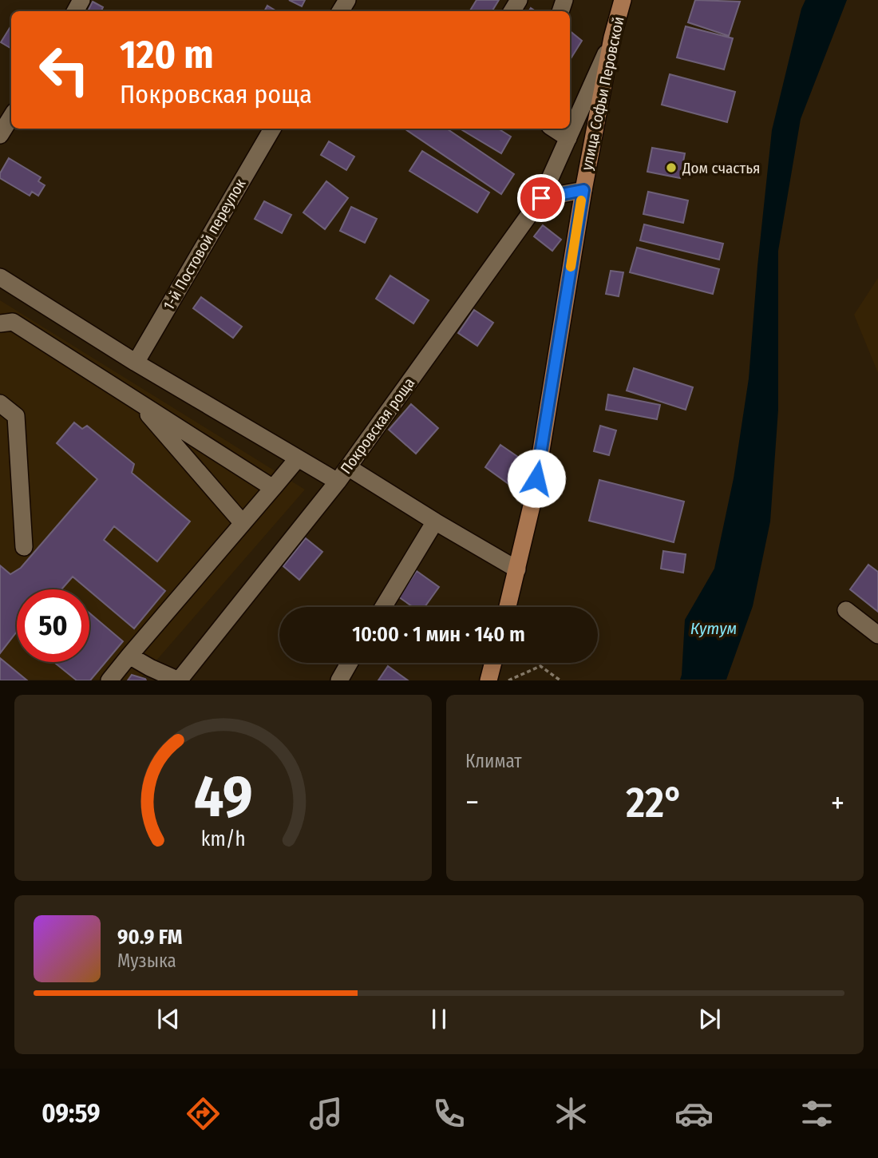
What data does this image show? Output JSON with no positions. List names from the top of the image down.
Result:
{
  "streets": {
    "main road": ["улица Софьи Перовской"],
    "street": ["1-й Постовой переулок", "Покровская роща"]
  },
  "crossings": [
    ["улица Софьи Перовской", "Покровская роща"]
  ],
  "water": ["Кутум"],
  "places": ["Дом счастья"],
  "page": {
    "turn": ["120 m", "Покровская роща"],
    "limit": "50",
    "trip": "10:00 · 1 мин · 140 m",
    "tile": "Климат",
    "heat": ["−", "22°", "+"],
    "song": ["90.9 FM", "Музыка"],
    "tabs": "09:59",
    "gauge": ["49", "km/h"]
  }
}
